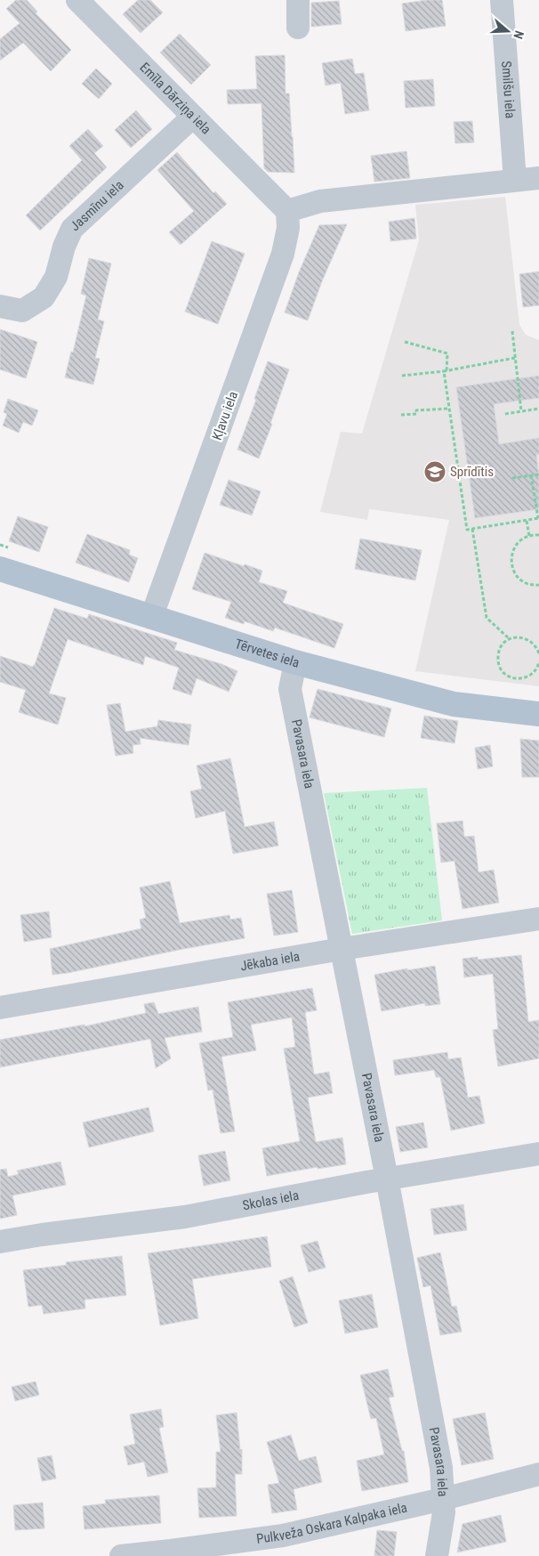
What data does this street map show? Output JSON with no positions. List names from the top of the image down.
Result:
{
  "streets": {
    "main road": ["Tērvetes iela"],
    "street": [
      "Smilšu iela",
      "Emīla Dārziņa iela",
      "Jasmīnu iela",
      "Kļavu iela",
      "Pavasara iela",
      "Jēkaba iela",
      "Skolas iela",
      "Pulkveža Oskara Kalpaka iela"
    ]
  },
  "crossings": [
    ["Emīla Dārziņa iela", "Jasmīnu iela"],
    ["Emīla Dārziņa iela", "Kļavu iela"],
    ["Kļavu iela", "Tērvetes iela"],
    ["Tērvetes iela", "Pavasara iela"],
    ["Pavasara iela", "Jēkaba iela"],
    ["Pavasara iela", "Skolas iela"],
    ["Pavasara iela", "Pulkveža Oskara Kalpaka iela"]
  ],
  "places": {
    "school or university": ["Sprīdītis"]
  },
  "north": "right"
}
